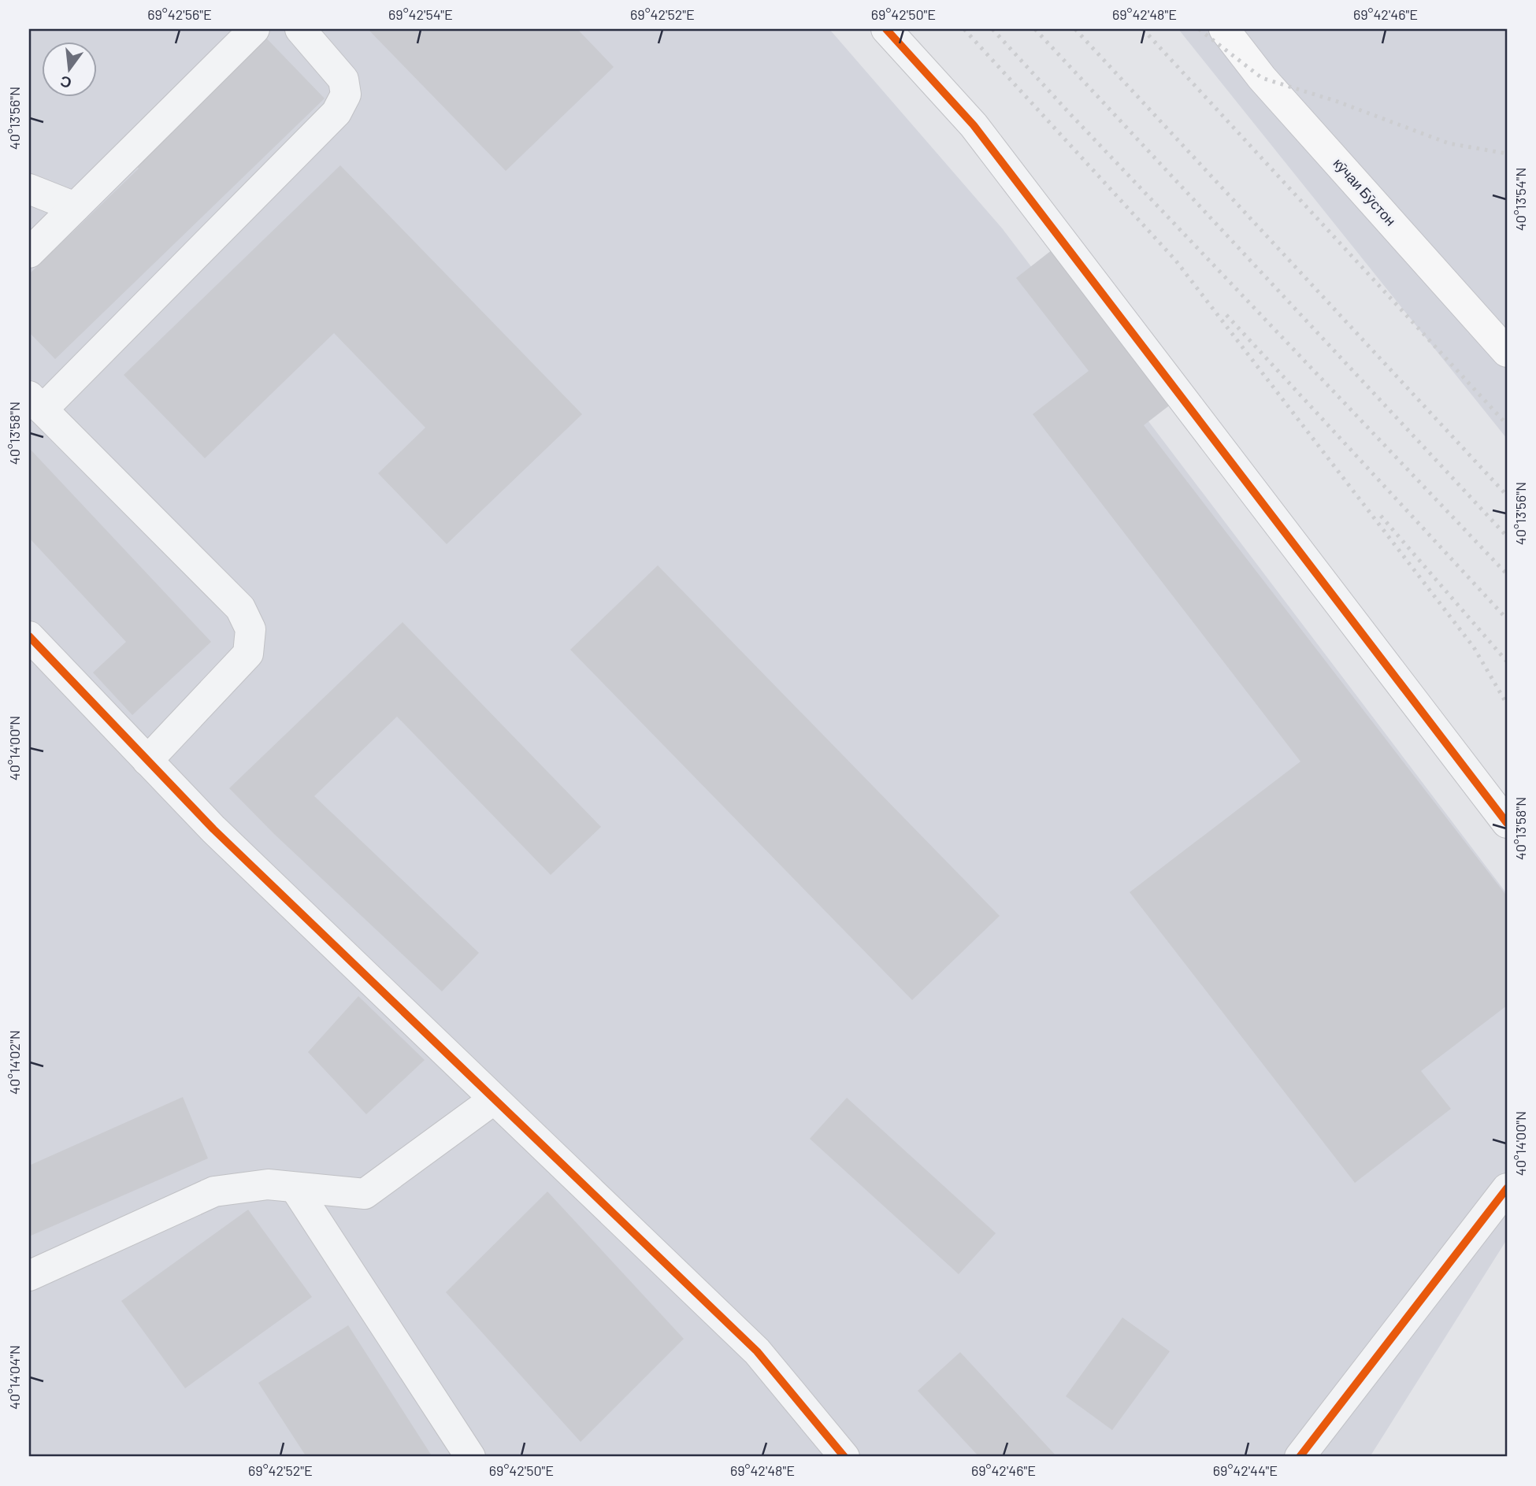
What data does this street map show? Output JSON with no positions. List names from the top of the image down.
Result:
{
  "streets": {
    "main road": ["кӯчаи Бӯстон"]
  },
  "north": "bottom",
  "coordinates": [
    "69°42'56\"E",
    "69°42'54\"E",
    "69°42'52\"E",
    "69°42'50\"E",
    "69°42'48\"E",
    "69°42'46\"E",
    "40°13'56\"N",
    "40°13'54\"N",
    "40°13'58\"N",
    "40°14'00\"N",
    "40°14'02\"N",
    "40°14'04\"N",
    "69°42'44\"E"
  ]
}
